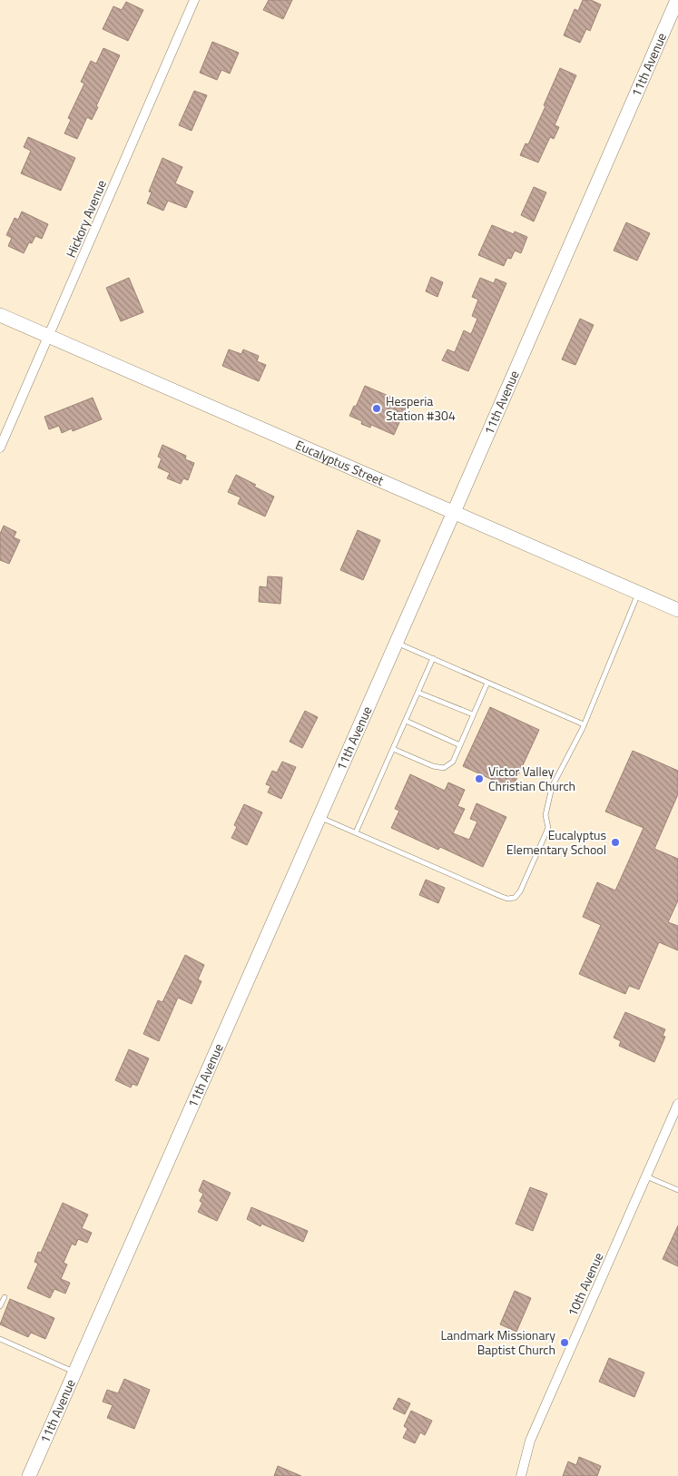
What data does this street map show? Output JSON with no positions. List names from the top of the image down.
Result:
{
  "streets": {
    "main road": ["11th Avenue", "Eucalyptus Street"],
    "street": ["Hickory Avenue", "10th Avenue"]
  },
  "crossings": [
    ["11th Avenue", "Eucalyptus Street"],
    ["Hickory Avenue", "Eucalyptus Street"]
  ],
  "places": [
    "Hesperia Station #304",
    "Victor Valley Christian Church",
    "Eucalyptus Elementary School",
    "Landmark Missionary Baptist Church"
  ]
}
